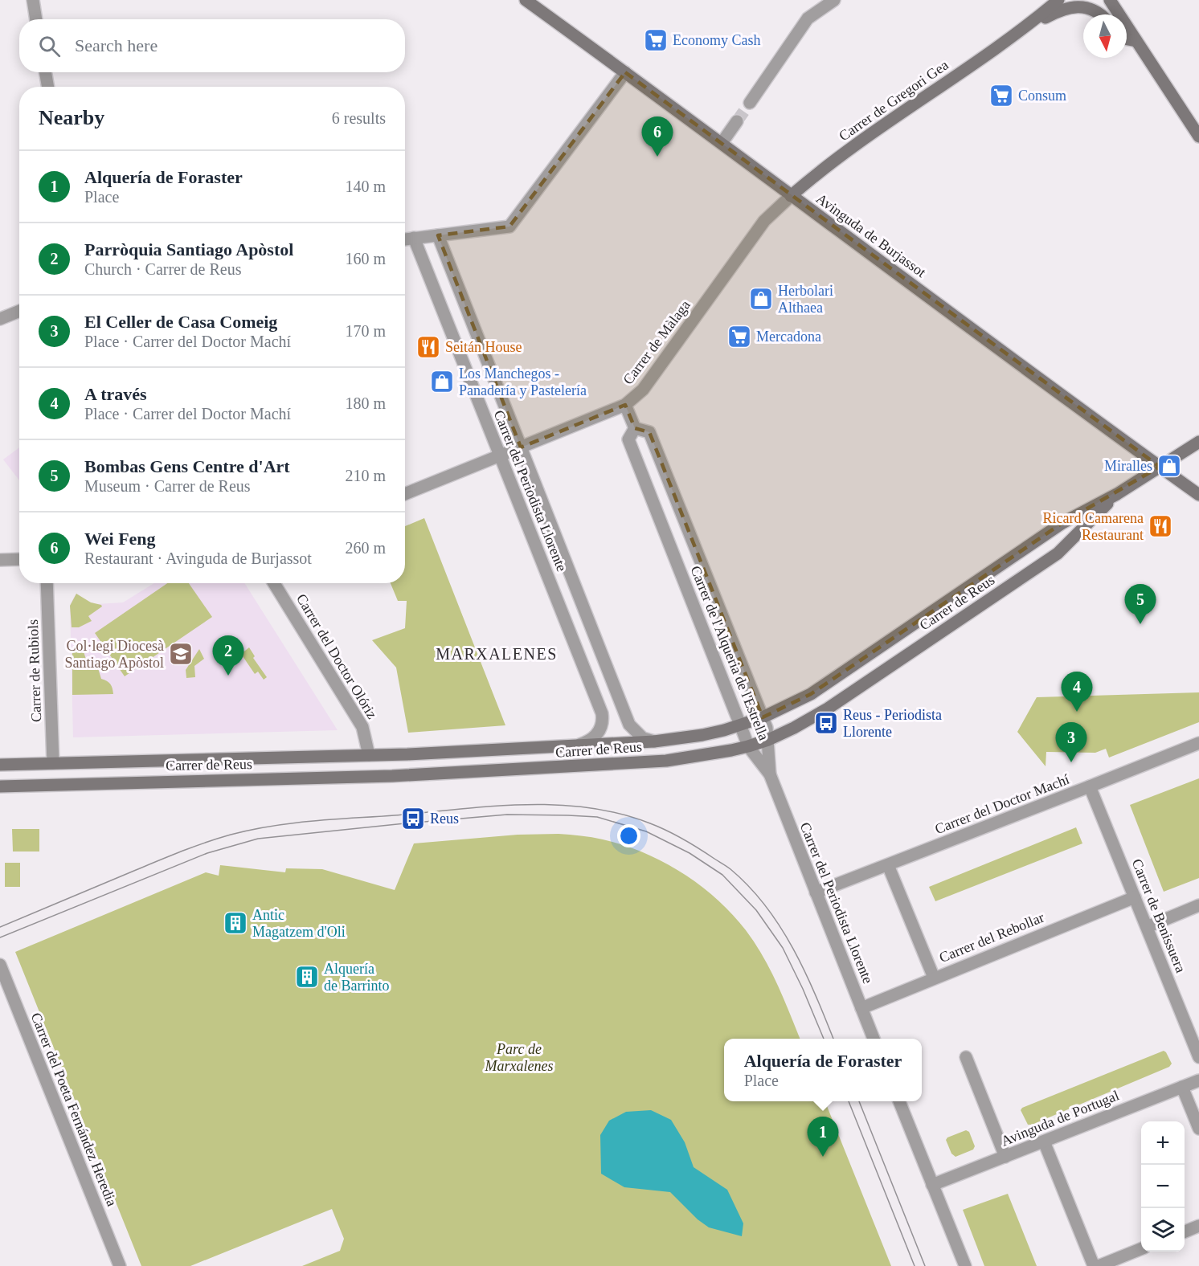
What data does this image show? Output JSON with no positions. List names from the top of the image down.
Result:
{
  "streets": {
    "street": [
      "Carrer de Gregori Gea",
      "Avinguda de Burjassot",
      "Carrer de Màlaga",
      "Carrer del Periodista Llorente",
      "Carrer de Reus",
      "Carrer de l'Alqueria de l'Estrella",
      "Carrer del Doctor Olóriz",
      "Carrer de Rubiols",
      "Carrer del Doctor Machí",
      "Carrer de Benissuera",
      "Carrer del Rebollar",
      "Carrer del Poeta Fernández Heredia",
      "Avinguda de Portugal"
    ]
  },
  "crossings": [
    ["Carrer de Gregori Gea", "Avinguda de Burjassot"],
    ["Carrer de Gregori Gea", "Carrer de Màlaga"],
    ["Avinguda de Burjassot", "Carrer de Màlaga"],
    ["Avinguda de Burjassot", "Carrer de Reus"],
    ["Carrer de Màlaga", "Carrer del Periodista Llorente"],
    ["Carrer de Màlaga", "Carrer de l'Alqueria de l'Estrella"],
    ["Carrer del Periodista Llorente", "Carrer de Reus"],
    ["Carrer del Periodista Llorente", "Carrer de l'Alqueria de l'Estrella"],
    ["Carrer del Periodista Llorente", "Carrer del Doctor Machí"],
    ["Carrer del Periodista Llorente", "Carrer del Rebollar"],
    ["Carrer de Reus", "Carrer de l'Alqueria de l'Estrella"],
    ["Carrer de Reus", "Carrer del Doctor Olóriz"],
    ["Carrer de Reus", "Carrer de Rubiols"],
    ["Carrer del Doctor Machí", "Carrer de Benissuera"],
    ["Carrer de Benissuera", "Carrer del Rebollar"]
  ],
  "districts": ["MARXALENES"],
  "parks": ["Parc de Marxalenes"],
  "places": {
    "supermarket": ["Economy Cash", "Consum", "Mercadona"],
    "shop": ["Herbolari Althaea", "Los Manchegos - Panadería y Pastelería", "Miralles"],
    "restaurant": ["Seitán House", "Ricard Camarena Restaurant"],
    "school or university": ["Col·legi Diocesà Santiago Apòstol"],
    "bus stop": ["Reus - Periodista Llorente", "Reus"],
    "building": ["Antic Magatzem d'Oli", "Alquería de Barrinto"]
  },
  "north": "bottom",
  "page": {
    "search": "Search here",
    "heading": ["Nearby", "6 results"],
    "pins": [
      "6",
      "5",
      "2",
      "4",
      "3",
      "1"
    ],
    "list": [
      {
        "mark": "1",
        "name": "Alquería de Foraster",
        "note": "Place",
        "value": "140 m"
      },
      {
        "mark": "2",
        "name": "Parròquia Santiago Apòstol",
        "note": "Church · Carrer de Reus",
        "value": "160 m"
      },
      {
        "mark": "3",
        "name": "El Celler de Casa Comeig",
        "note": "Place · Carrer del Doctor Machí",
        "value": "170 m"
      },
      {
        "mark": "4",
        "name": "A través",
        "note": "Place · Carrer del Doctor Machí",
        "value": "180 m"
      },
      {
        "mark": "5",
        "name": "Bombas Gens Centre d'Art",
        "note": "Museum · Carrer de Reus",
        "value": "210 m"
      },
      {
        "mark": "6",
        "name": "Wei Feng",
        "note": "Restaurant · Avinguda de Burjassot",
        "value": "260 m"
      }
    ],
    "popup": ["Alquería de Foraster", "Place"],
    "map_buttons": ["+", "−"]
  }
}
